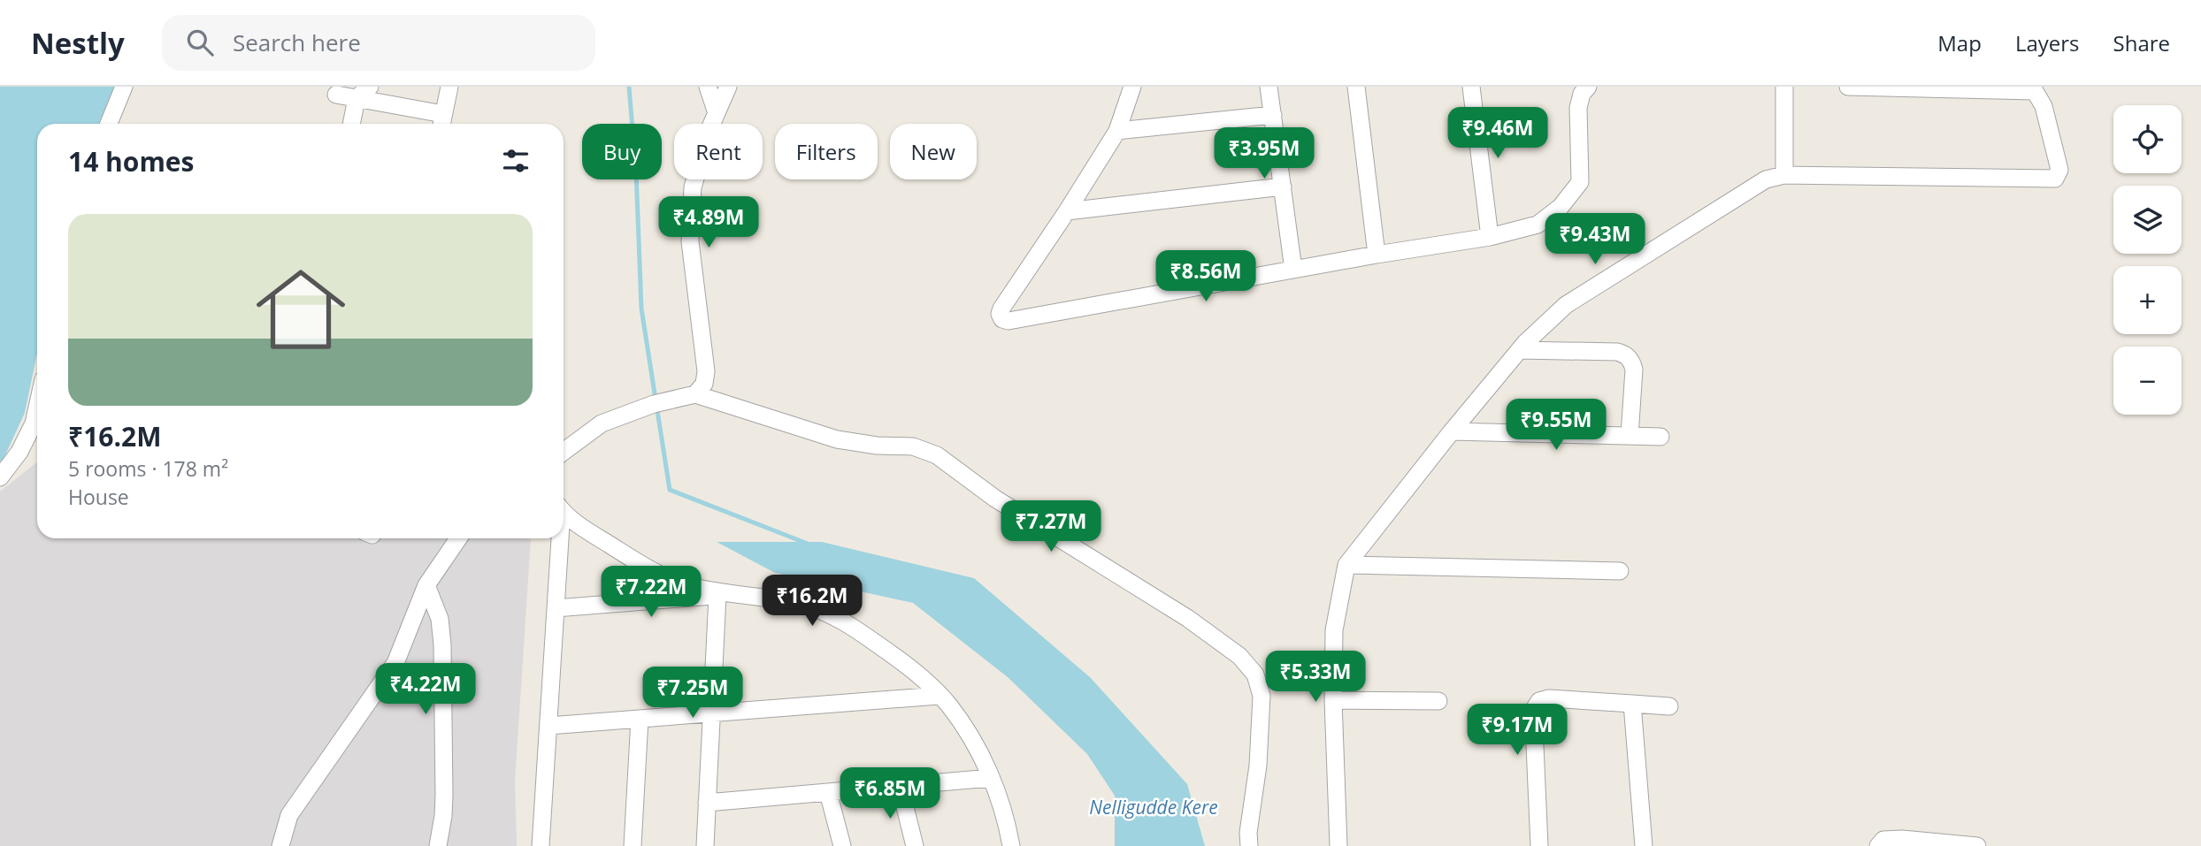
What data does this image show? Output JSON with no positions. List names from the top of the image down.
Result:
{
  "water": ["Nelligudde Kere"],
  "page": {
    "header": "Nestly",
    "search": "Search here",
    "nav": ["Map", "Layers", "Share"],
    "map_buttons": ["+", "−"],
    "price": [
      "₹9.46M",
      "₹3.95M",
      "₹4.89M",
      "₹9.43M",
      "₹8.56M",
      "₹9.55M",
      "₹7.27M",
      "₹7.22M",
      "₹16.2M",
      "₹5.33M",
      "₹4.22M",
      "₹7.25M",
      "₹9.17M",
      "₹6.85M"
    ],
    "chip": [
      "Buy",
      "Rent",
      "Filters",
      "New"
    ],
    "heading": "14 homes",
    "list": [
      {
        "name": "₹16.2M",
        "note": "5 rooms · 178 m² · House"
      }
    ]
  }
}
